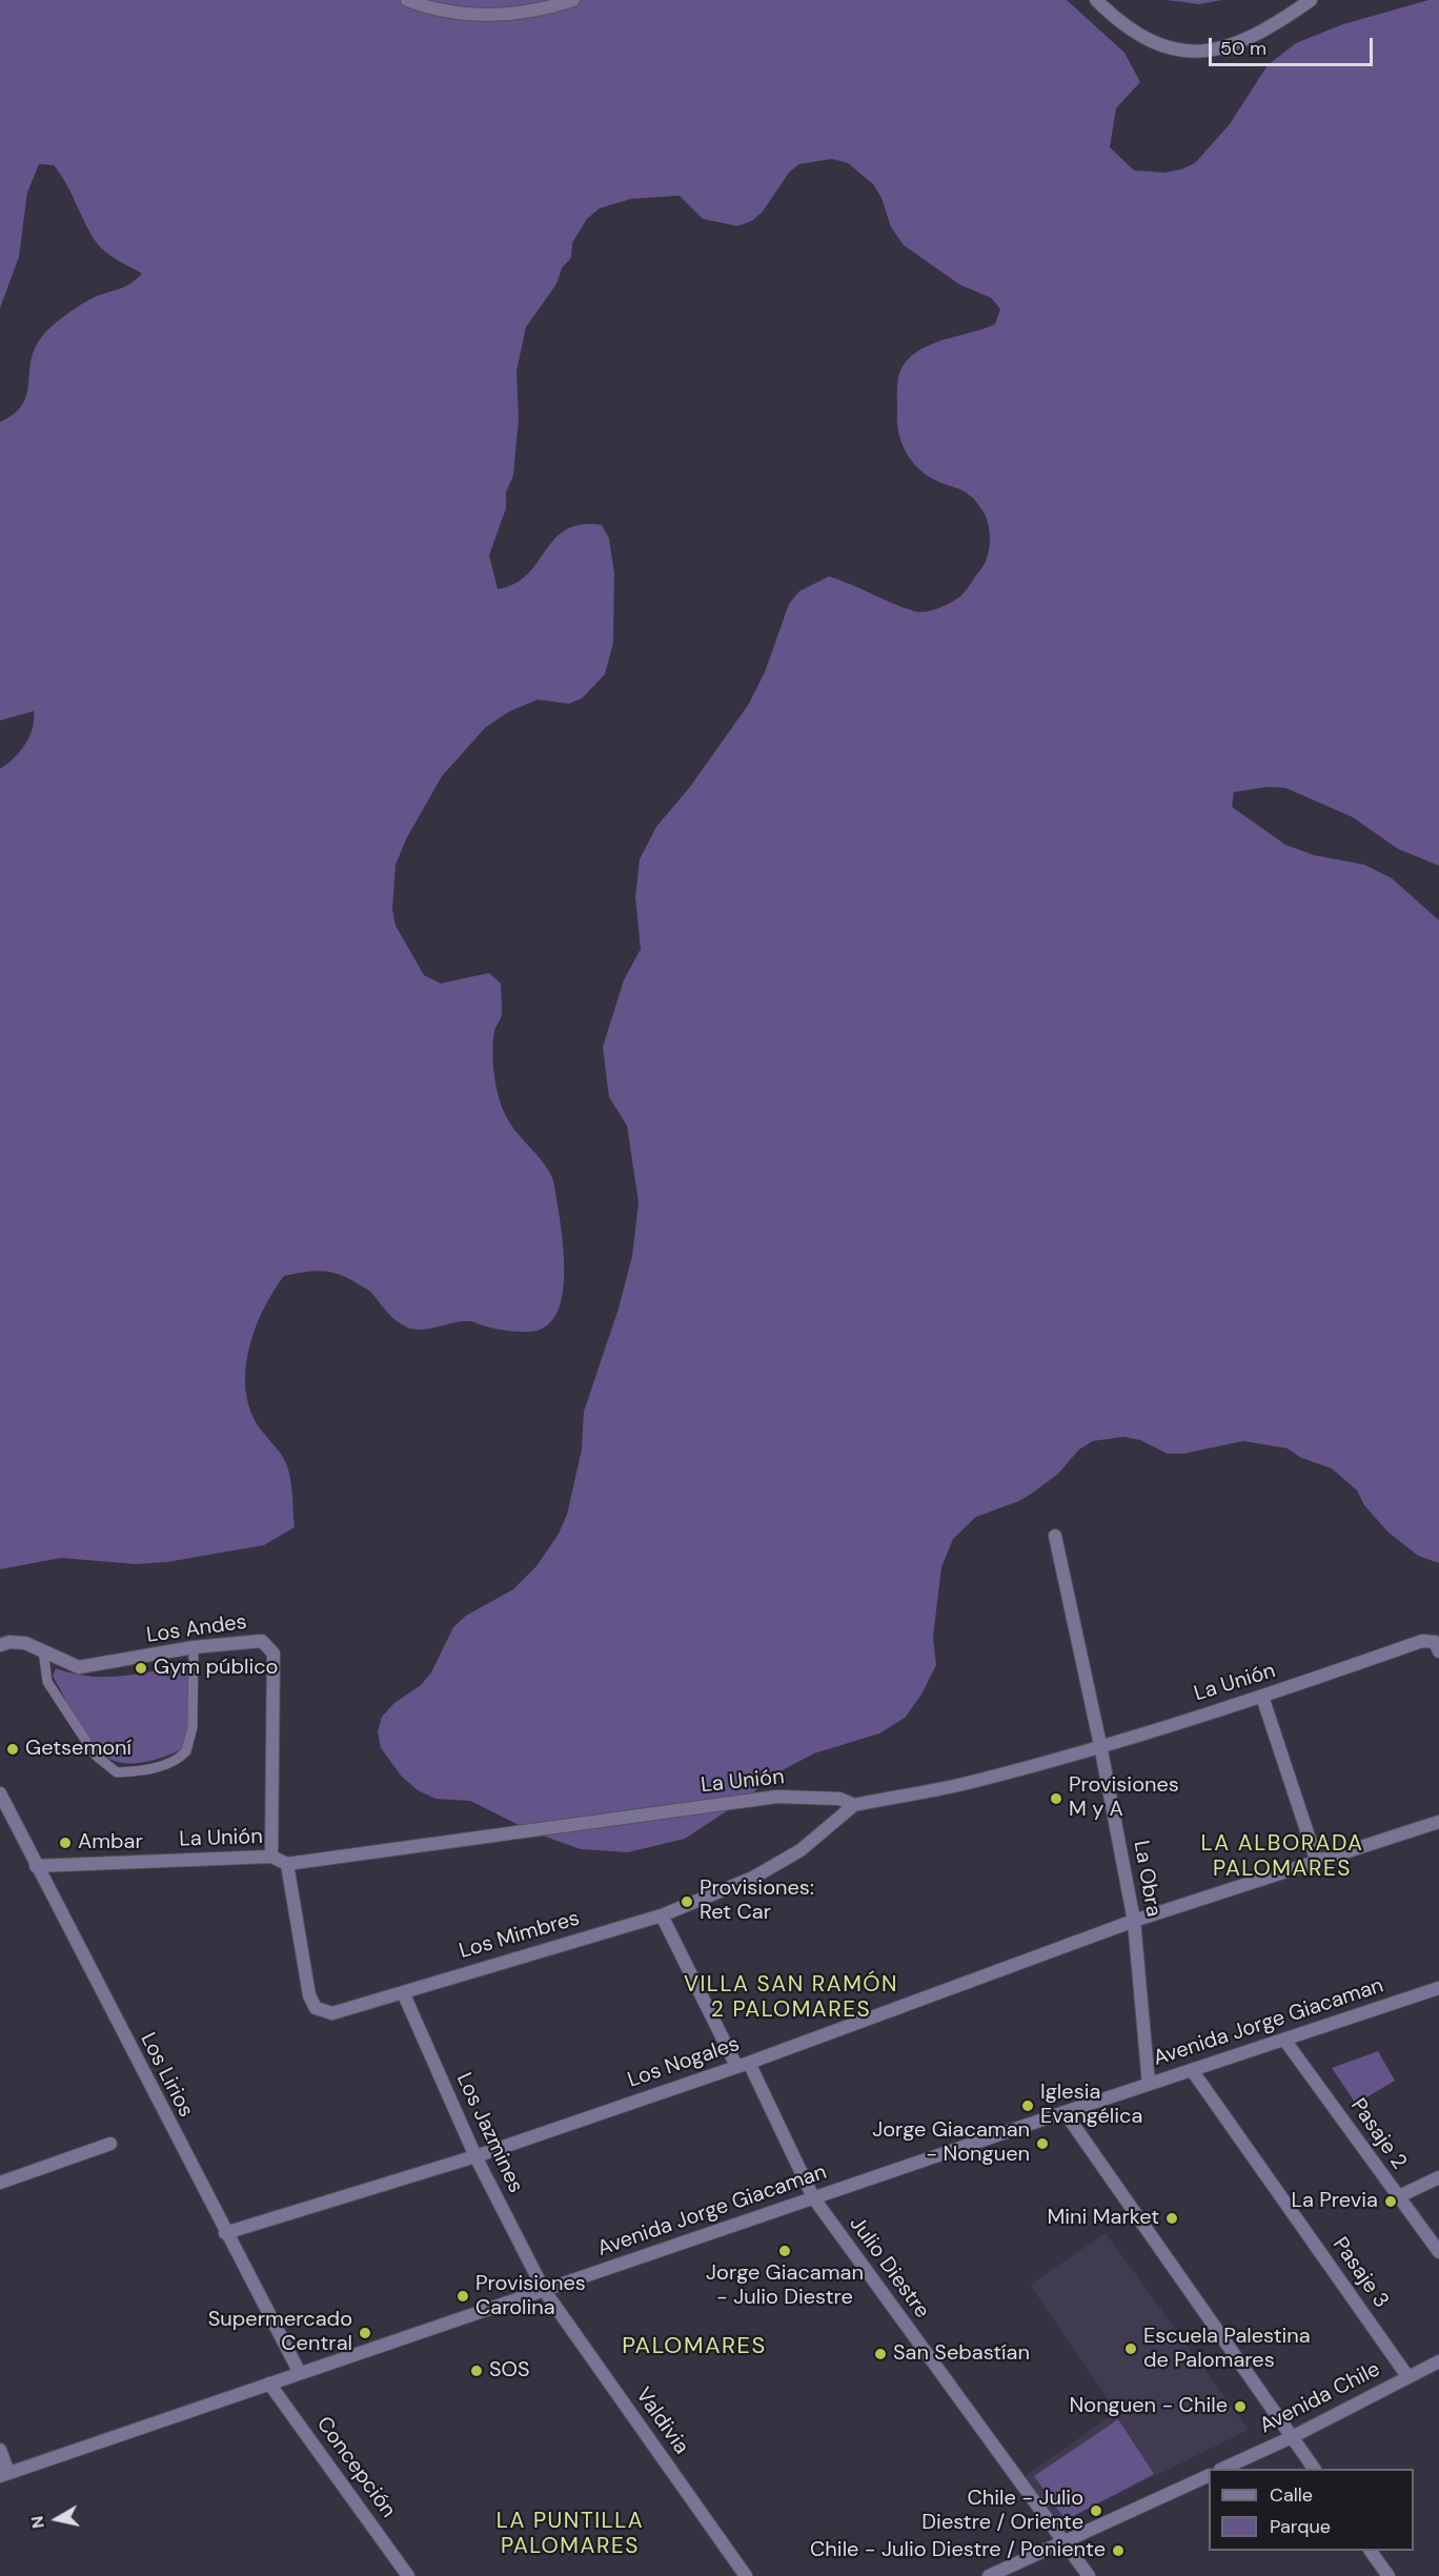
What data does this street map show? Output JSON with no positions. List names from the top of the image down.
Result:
{
  "streets": {
    "street": [
      "Los Andes",
      "La Unión",
      "La Obra",
      "Los Mimbres",
      "Avenida Jorge Giacaman",
      "Los Nogales",
      "Los Lirios",
      "Los Jazmines",
      "Pasaje 2",
      "Julio Diestre",
      "Pasaje 3",
      "Avenida Chile",
      "Valdivia",
      "Concepción"
    ]
  },
  "crossings": [
    ["Los Andes", "La Unión"],
    ["La Unión", "La Obra"],
    ["La Unión", "Los Mimbres"],
    ["La Unión", "Los Lirios"],
    ["La Obra", "Avenida Jorge Giacaman"],
    ["La Obra", "Los Nogales"],
    ["Los Mimbres", "Los Jazmines"],
    ["Los Mimbres", "Julio Diestre"],
    ["Avenida Jorge Giacaman", "Los Lirios"],
    ["Avenida Jorge Giacaman", "Los Jazmines"],
    ["Avenida Jorge Giacaman", "Pasaje 2"],
    ["Avenida Jorge Giacaman", "Julio Diestre"],
    ["Avenida Jorge Giacaman", "Pasaje 3"],
    ["Avenida Jorge Giacaman", "Valdivia"],
    ["Avenida Jorge Giacaman", "Concepción"],
    ["Los Nogales", "Los Lirios"],
    ["Los Nogales", "Los Jazmines"],
    ["Los Nogales", "Julio Diestre"],
    ["Los Jazmines", "Valdivia"],
    ["Pasaje 3", "Avenida Chile"]
  ],
  "districts": [
    "LA ALBORADA PALOMARES",
    "VILLA SAN RAMÓN 2 PALOMARES",
    "PALOMARES",
    "LA PUNTILLA PALOMARES"
  ],
  "places": [
    "Gym público",
    "Getsemoní",
    "Provisiones M y A",
    "Ambar",
    "Provisiones: Ret Car",
    "Iglesia Evangélica",
    "Jorge Giacaman - Nonguen",
    "La Previa",
    "Mini Market",
    "Jorge Giacaman - Julio Diestre",
    "Provisiones Carolina",
    "Supermercado Central",
    "Escuela Palestina de Palomares",
    "San Sebastían",
    "SOS",
    "Nonguen - Chile",
    "Chile - Julio Diestre / Oriente",
    "Chile - Julio Diestre / Poniente"
  ],
  "legend": ["Calle", "Parque"],
  "scale_bar": "50 m",
  "north": "left"
}
